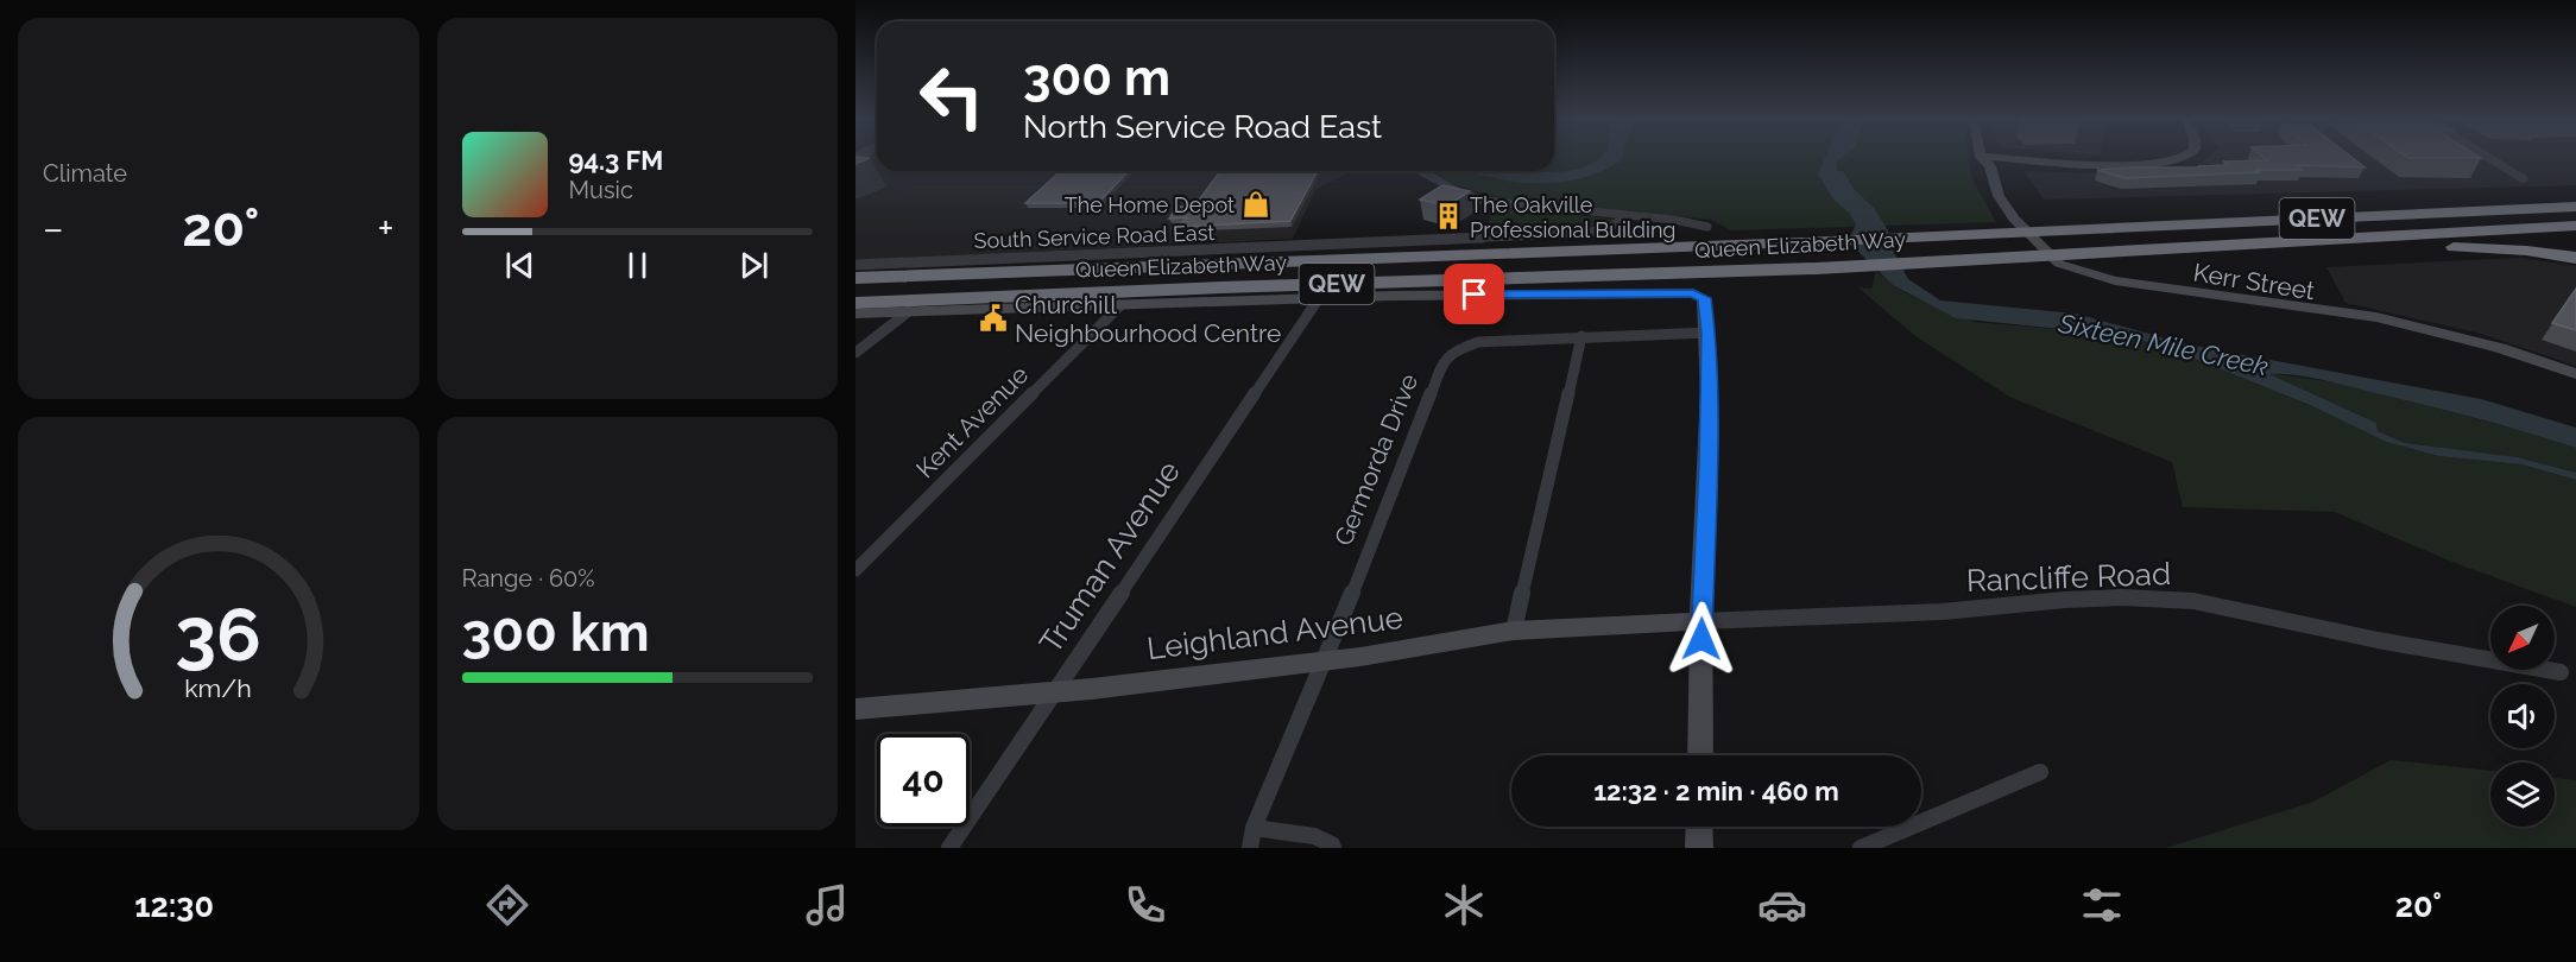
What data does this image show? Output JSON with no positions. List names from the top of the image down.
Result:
{
  "streets": {
    "highway": ["QEW", "Queen Elizabeth Way"],
    "street": [
      "South Service Road East",
      "Kerr Street",
      "Kent Avenue",
      "Germorda Drive",
      "Truman Avenue",
      "Rancliffe Road",
      "Leighland Avenue"
    ]
  },
  "crossings": [
    ["Germorda Drive", "Leighland Avenue"],
    ["Truman Avenue", "Leighland Avenue"],
    ["Rancliffe Road", "Leighland Avenue"]
  ],
  "water": ["Sixteen Mile Creek"],
  "places": {
    "shop": ["The Home Depot"],
    "building": ["The Oakville Professional Building"],
    "public building": ["Churchill Neighbourhood Centre"]
  },
  "north": "bottom left",
  "page": {
    "tile": [
      "Climate",
      ["Range · 60%", "300 km"]
    ],
    "turn": ["300 m", "North Service Road East"],
    "song": ["94.3 FM", "Music"],
    "heat": ["−", "20°", "+"],
    "limit": "40",
    "trip": "12:32 · 2 min · 460 m",
    "tabs": ["12:30", "20°"],
    "gauge": ["36", "km/h"]
  }
}
